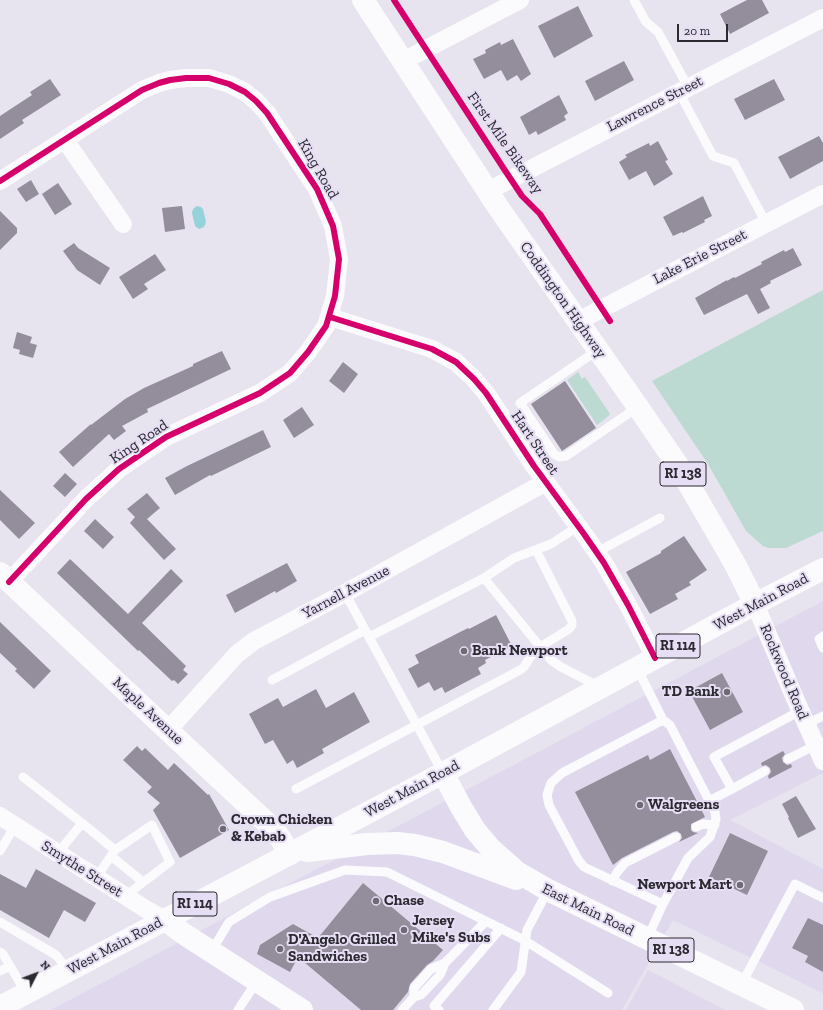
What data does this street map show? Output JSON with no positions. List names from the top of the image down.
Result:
{
  "streets": {
    "main road": [
      "Coddington Highway",
      "RI 138",
      "West Main Road",
      "RI 114",
      "Maple Avenue",
      "East Main Road"
    ],
    "street": [
      "Lawrence Street",
      "King Road",
      "Lake Erie Street",
      "Hart Street",
      "Yarnell Avenue",
      "Rockwood Road",
      "Smythe Street"
    ],
    "cycle path": ["First Mile Bikeway"]
  },
  "crossings": [
    ["Lawrence Street", "Coddington Highway"],
    ["King Road", "Hart Street"],
    ["King Road", "Maple Avenue"],
    ["Lake Erie Street", "Coddington Highway"],
    ["Coddington Highway", "West Main Road"],
    ["Coddington Highway", "Rockwood Road"],
    ["Hart Street", "Yarnell Avenue"],
    ["Hart Street", "West Main Road"],
    ["Yarnell Avenue", "Maple Avenue"],
    ["West Main Road", "Rockwood Road"],
    ["West Main Road", "Maple Avenue"],
    ["West Main Road", "Smythe Street"],
    ["West Main Road", "East Main Road"]
  ],
  "places": [
    "Bank Newport",
    "TD Bank",
    "Walgreens",
    "Crown Chicken & Kebab",
    "Newport Mart",
    "Chase",
    "Jersey Mike's Subs",
    "D'Angelo Grilled Sandwiches"
  ],
  "scale_bar": "20 m",
  "north": "top right"
}
